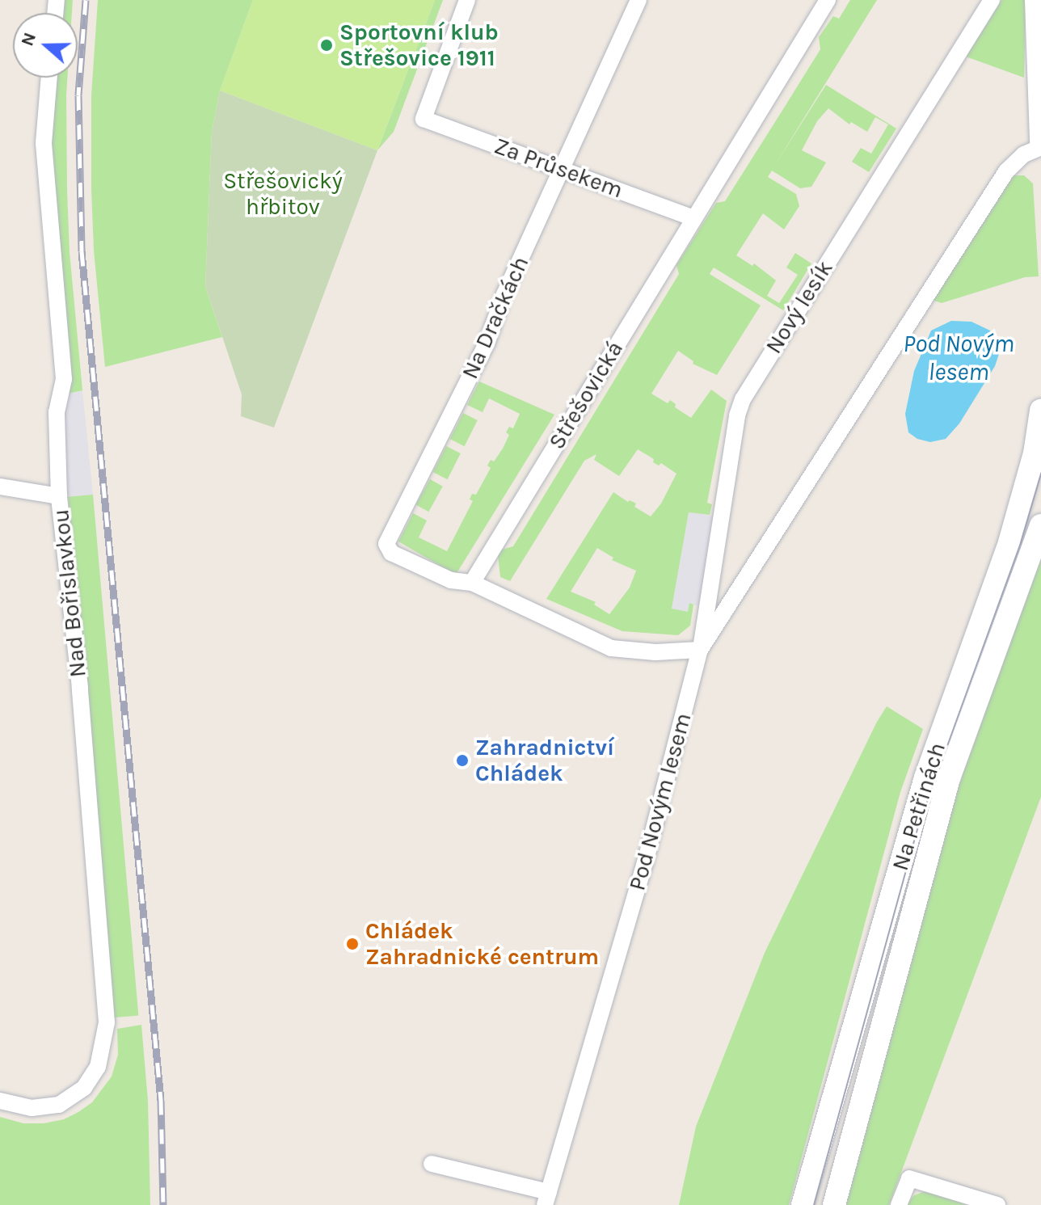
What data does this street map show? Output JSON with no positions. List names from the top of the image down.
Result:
{
  "streets": {
    "street": [
      "Za Průsekem",
      "Nový lesík",
      "Na Dračkách",
      "Střešovická",
      "Nad Bořislavkou",
      "Pod Novým lesem",
      "Na Petřinách"
    ]
  },
  "crossings": [
    ["Za Průsekem", "Na Dračkách"],
    ["Za Průsekem", "Střešovická"],
    ["Nový lesík", "Pod Novým lesem"],
    ["Na Dračkách", "Střešovická"]
  ],
  "water": ["Pod Novým lesem"],
  "parks": ["Střešovický hřbitov"],
  "places": ["Sportovní klub Střešovice 1911", "Zahradnictví Chládek", "Chládek Zahradnické centrum"],
  "north": "left"
}
